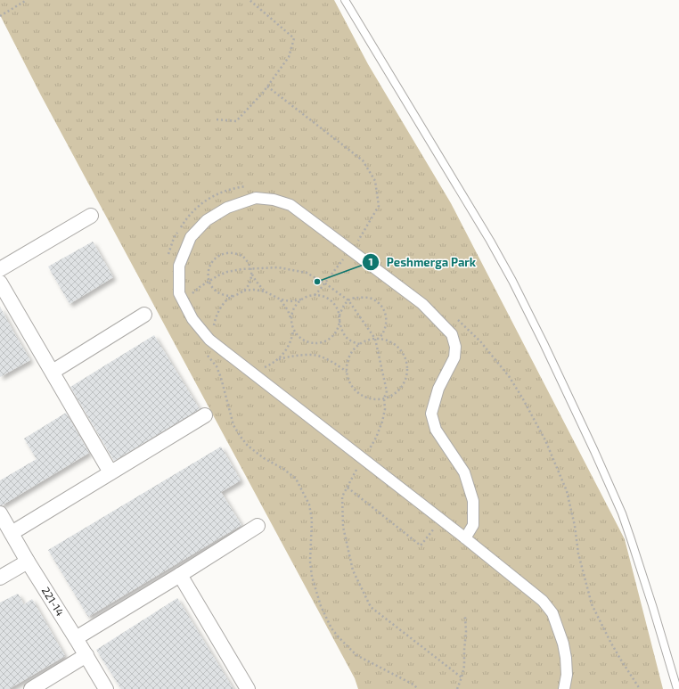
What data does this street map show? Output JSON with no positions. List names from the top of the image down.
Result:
{
  "streets": {
    "street": ["221-14"]
  },
  "places": ["Peshmerga Park"]
}
